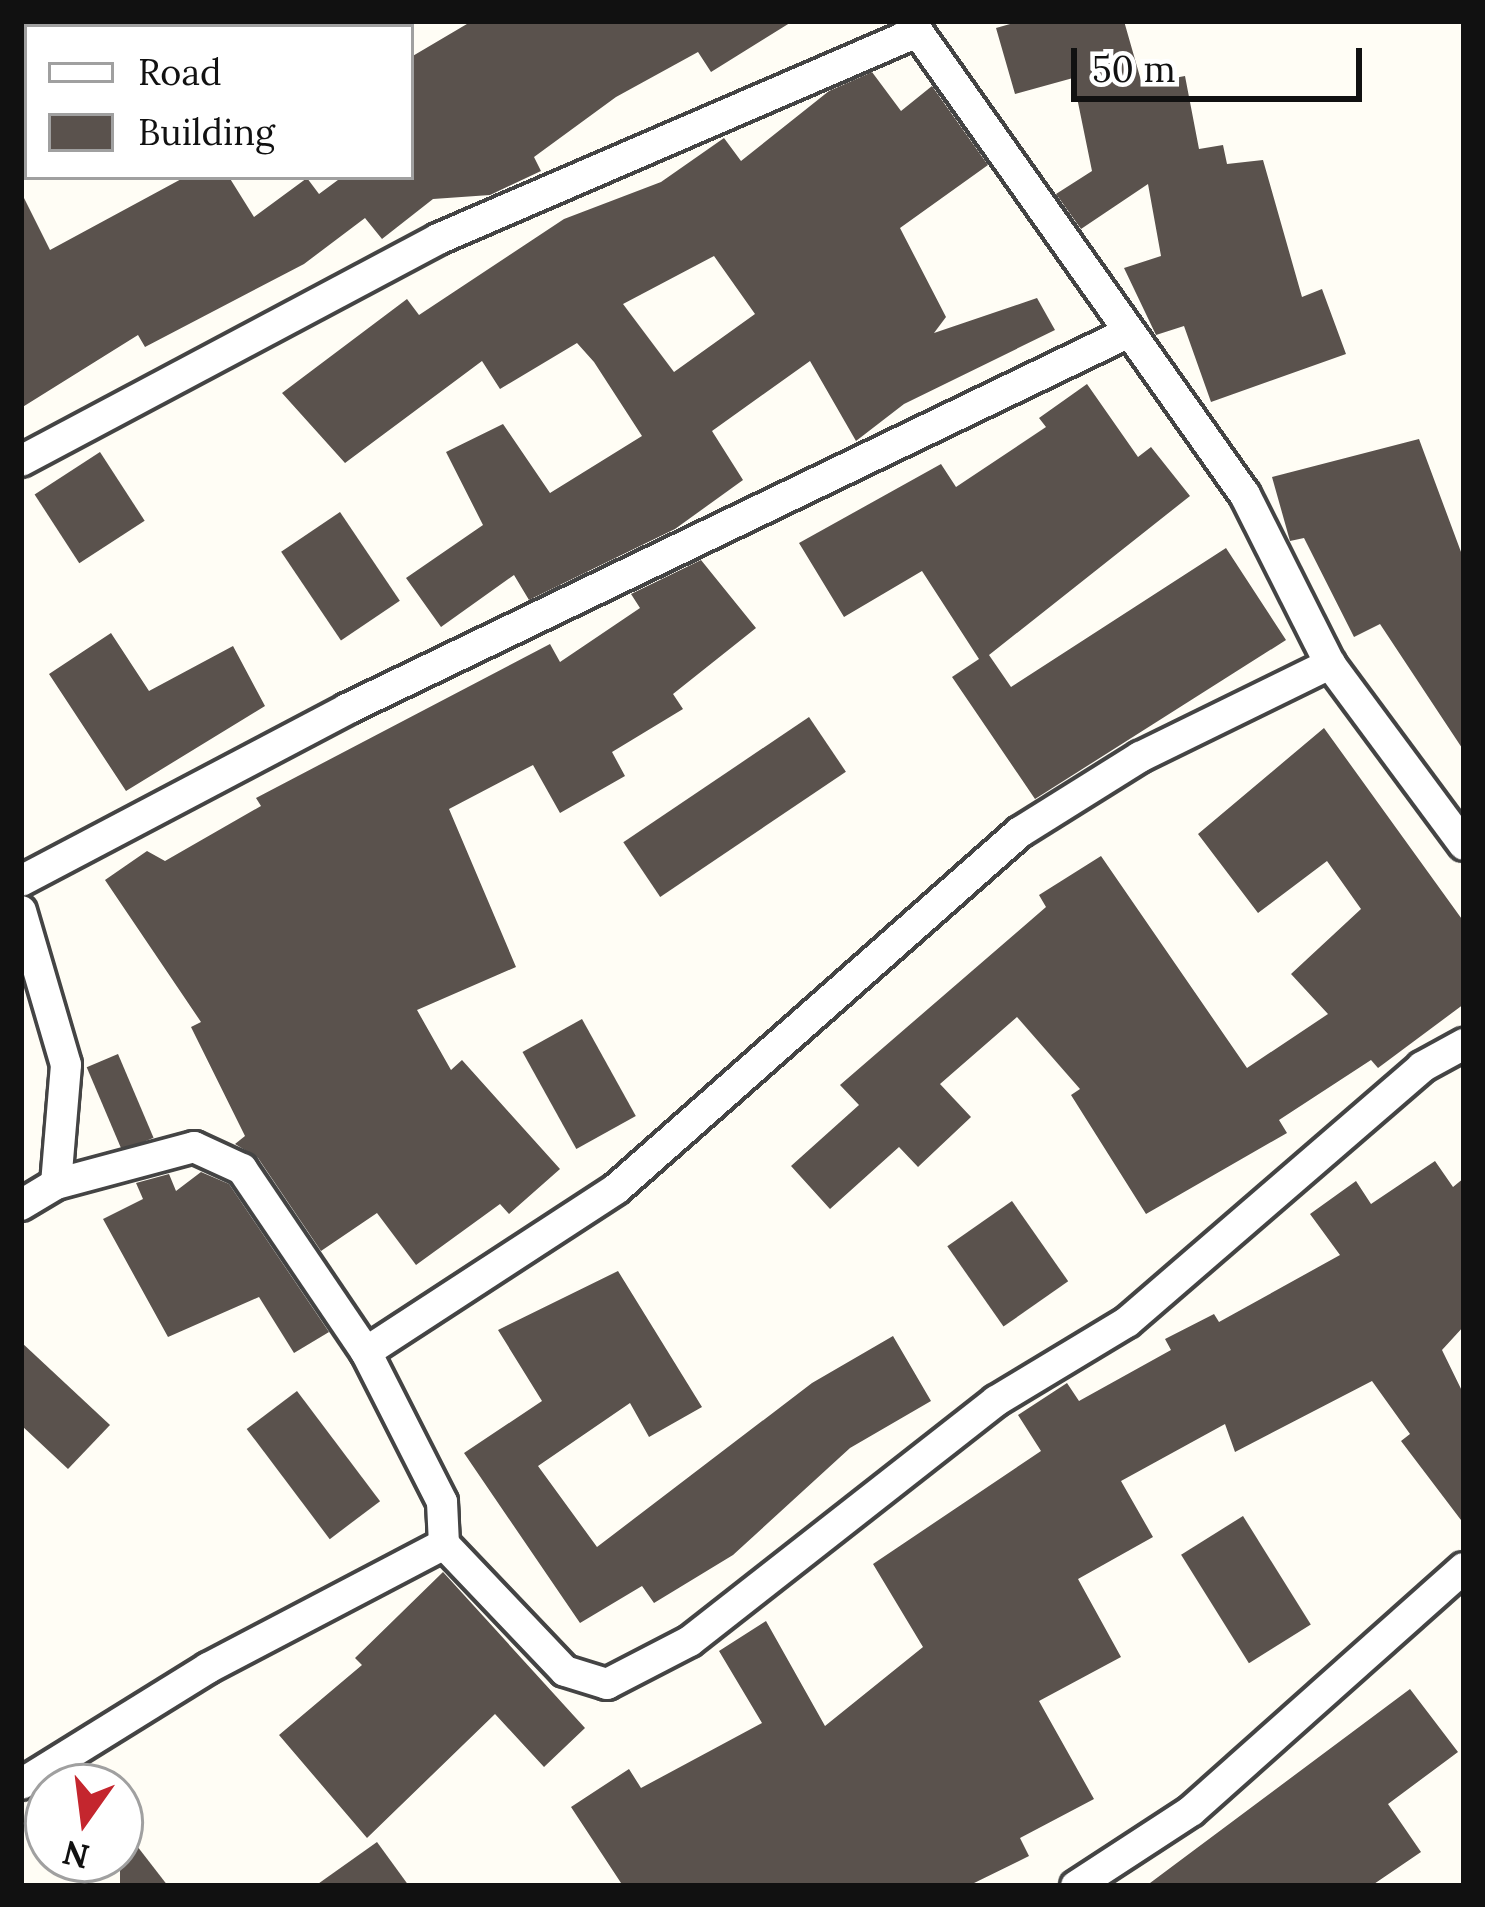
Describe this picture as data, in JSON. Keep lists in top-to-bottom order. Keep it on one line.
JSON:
{"legend":["Road","Building"],"scale_bar":"50 m","north":"bottom"}
